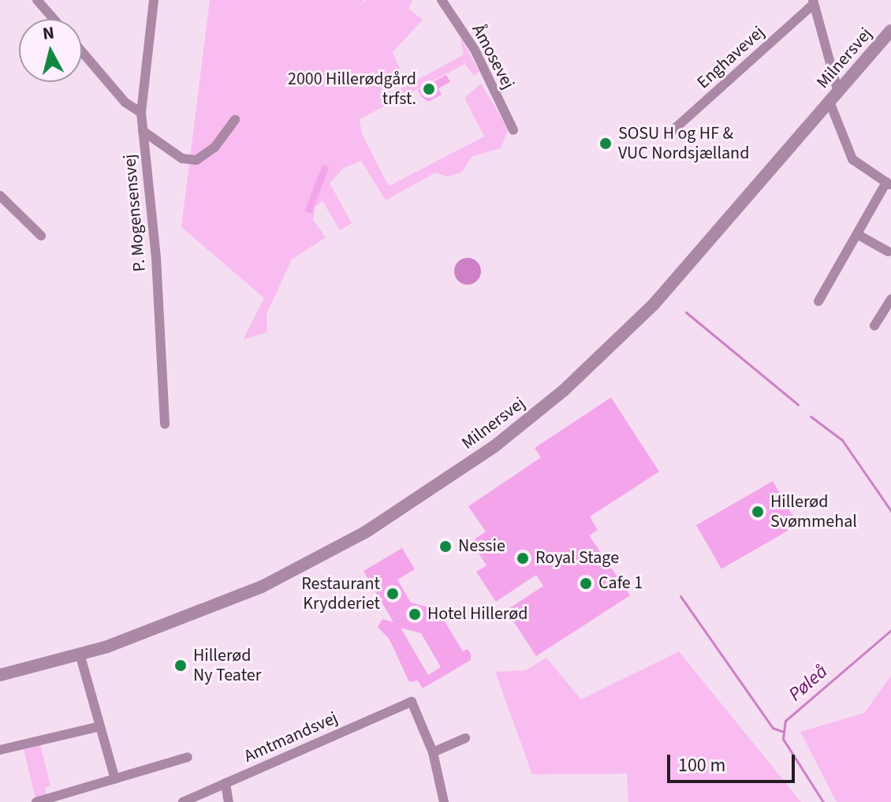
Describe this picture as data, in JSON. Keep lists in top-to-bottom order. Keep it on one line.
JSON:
{"streets":{"street":["Åmosevej","Enghavevej","Milnersvej","P. Mogensensvej","Amtmandsvej"]},"water":["Pøleå"],"places":["2000 Hillerødgård trfst.","SOSU H og HF & VUC Nordsjælland","Hillerød Svømmehal","Nessie","Royal Stage","Cafe 1","Restaurant Krydderiet","Hotel Hillerød","Hillerød Ny Teater"],"scale_bar":"100 m","north":"top"}
